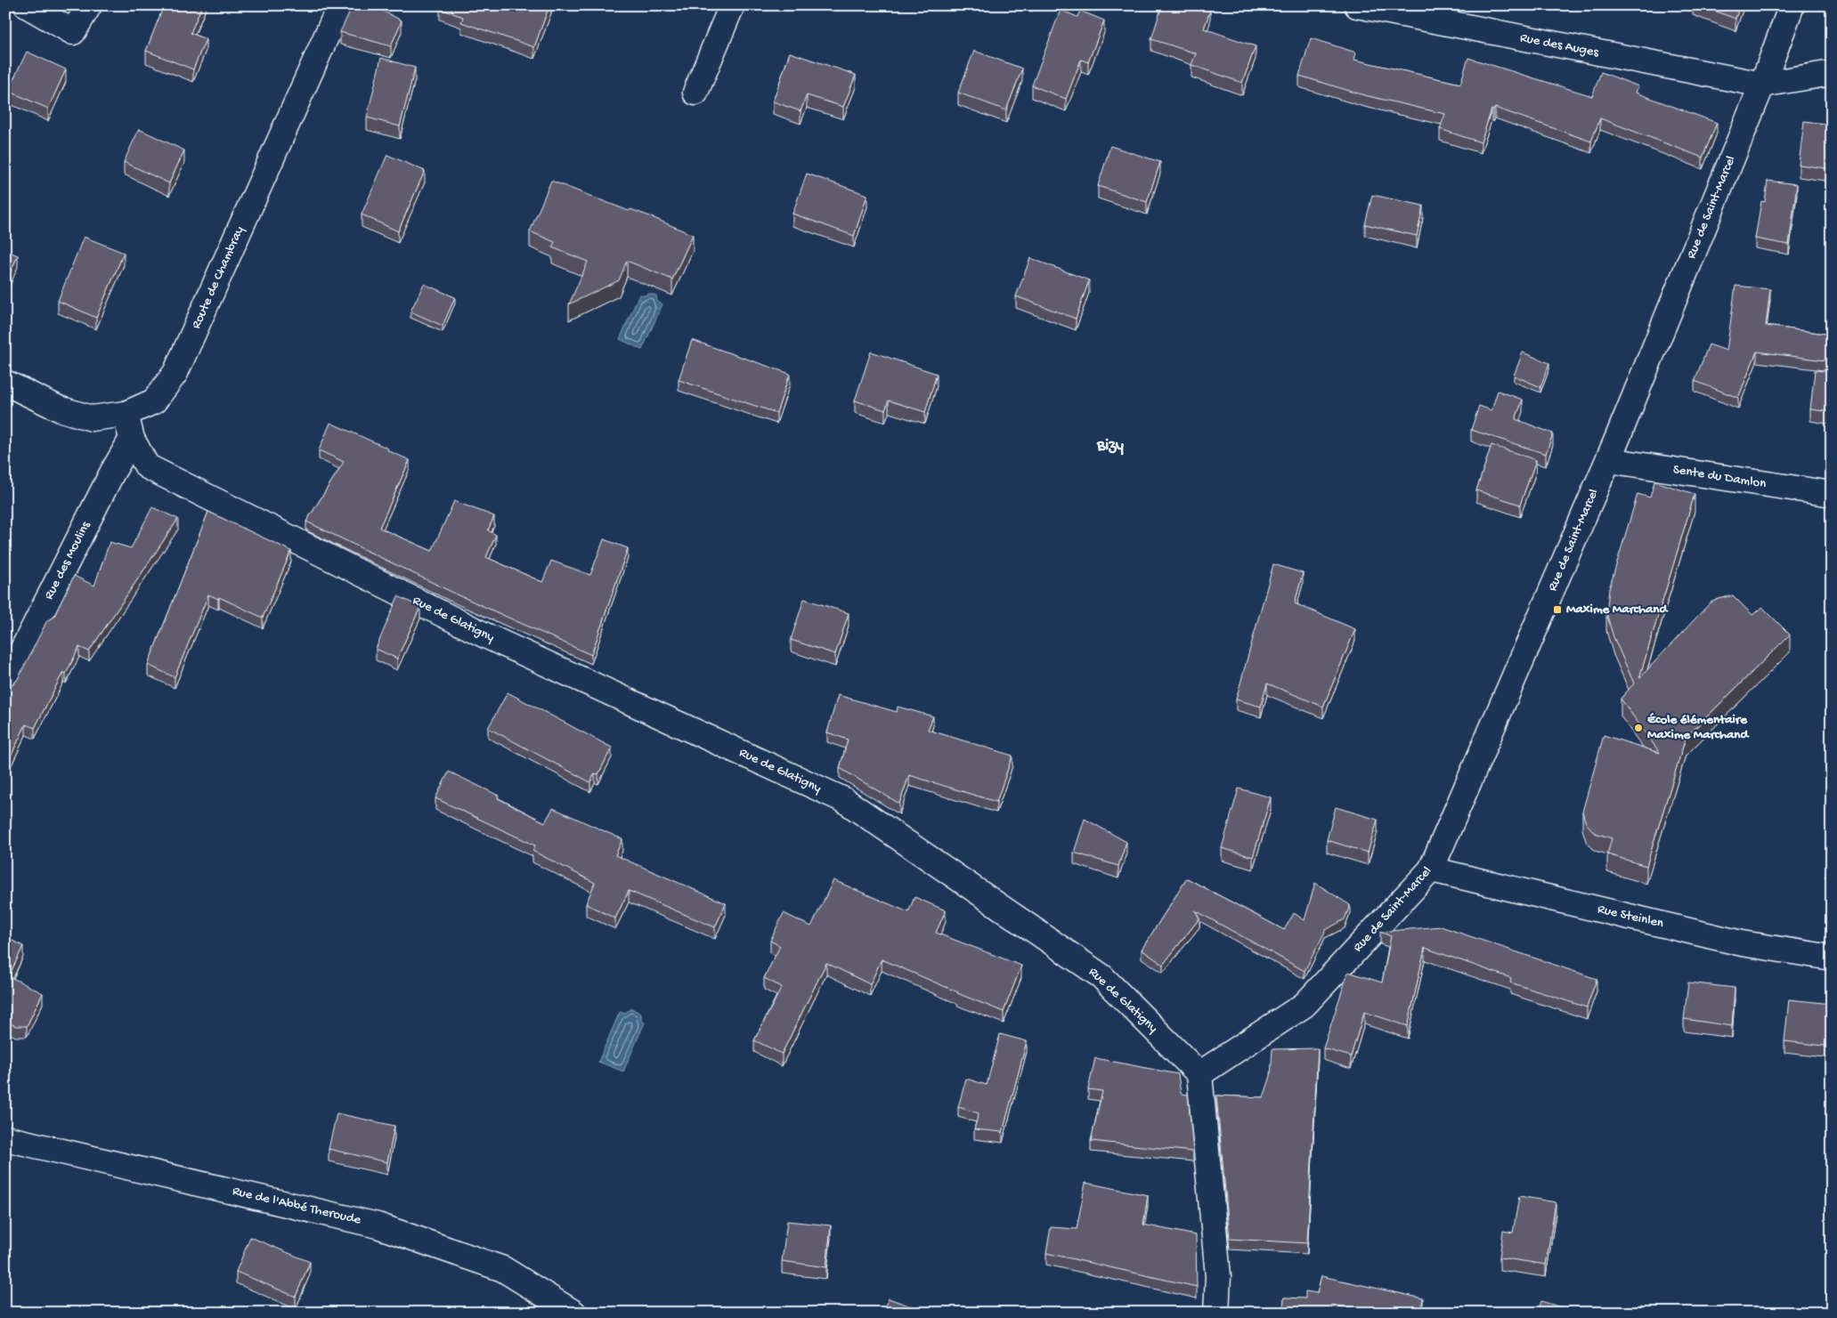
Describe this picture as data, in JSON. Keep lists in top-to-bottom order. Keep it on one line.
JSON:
{"streets":{"street":["Rue des Auges","Rue de Saint-Marcel","Route de Chambray","Sente du Damlon","Rue des Moulins","Rue de Glatigny","Rue Steinlen","Rue de l'Abbé Theroude"]},"crossings":[["Rue des Auges","Rue de Saint-Marcel"],["Rue de Saint-Marcel","Sente du Damlon"],["Rue de Saint-Marcel","Rue de Glatigny"],["Rue de Saint-Marcel","Rue Steinlen"],["Route de Chambray","Rue de Glatigny"],["Rue des Moulins","Rue de Glatigny"]],"districts":["Bizy"],"places":{"transit":["Maxime Marchand"],"other":["École élémentaire Maxime Marchand"]}}
